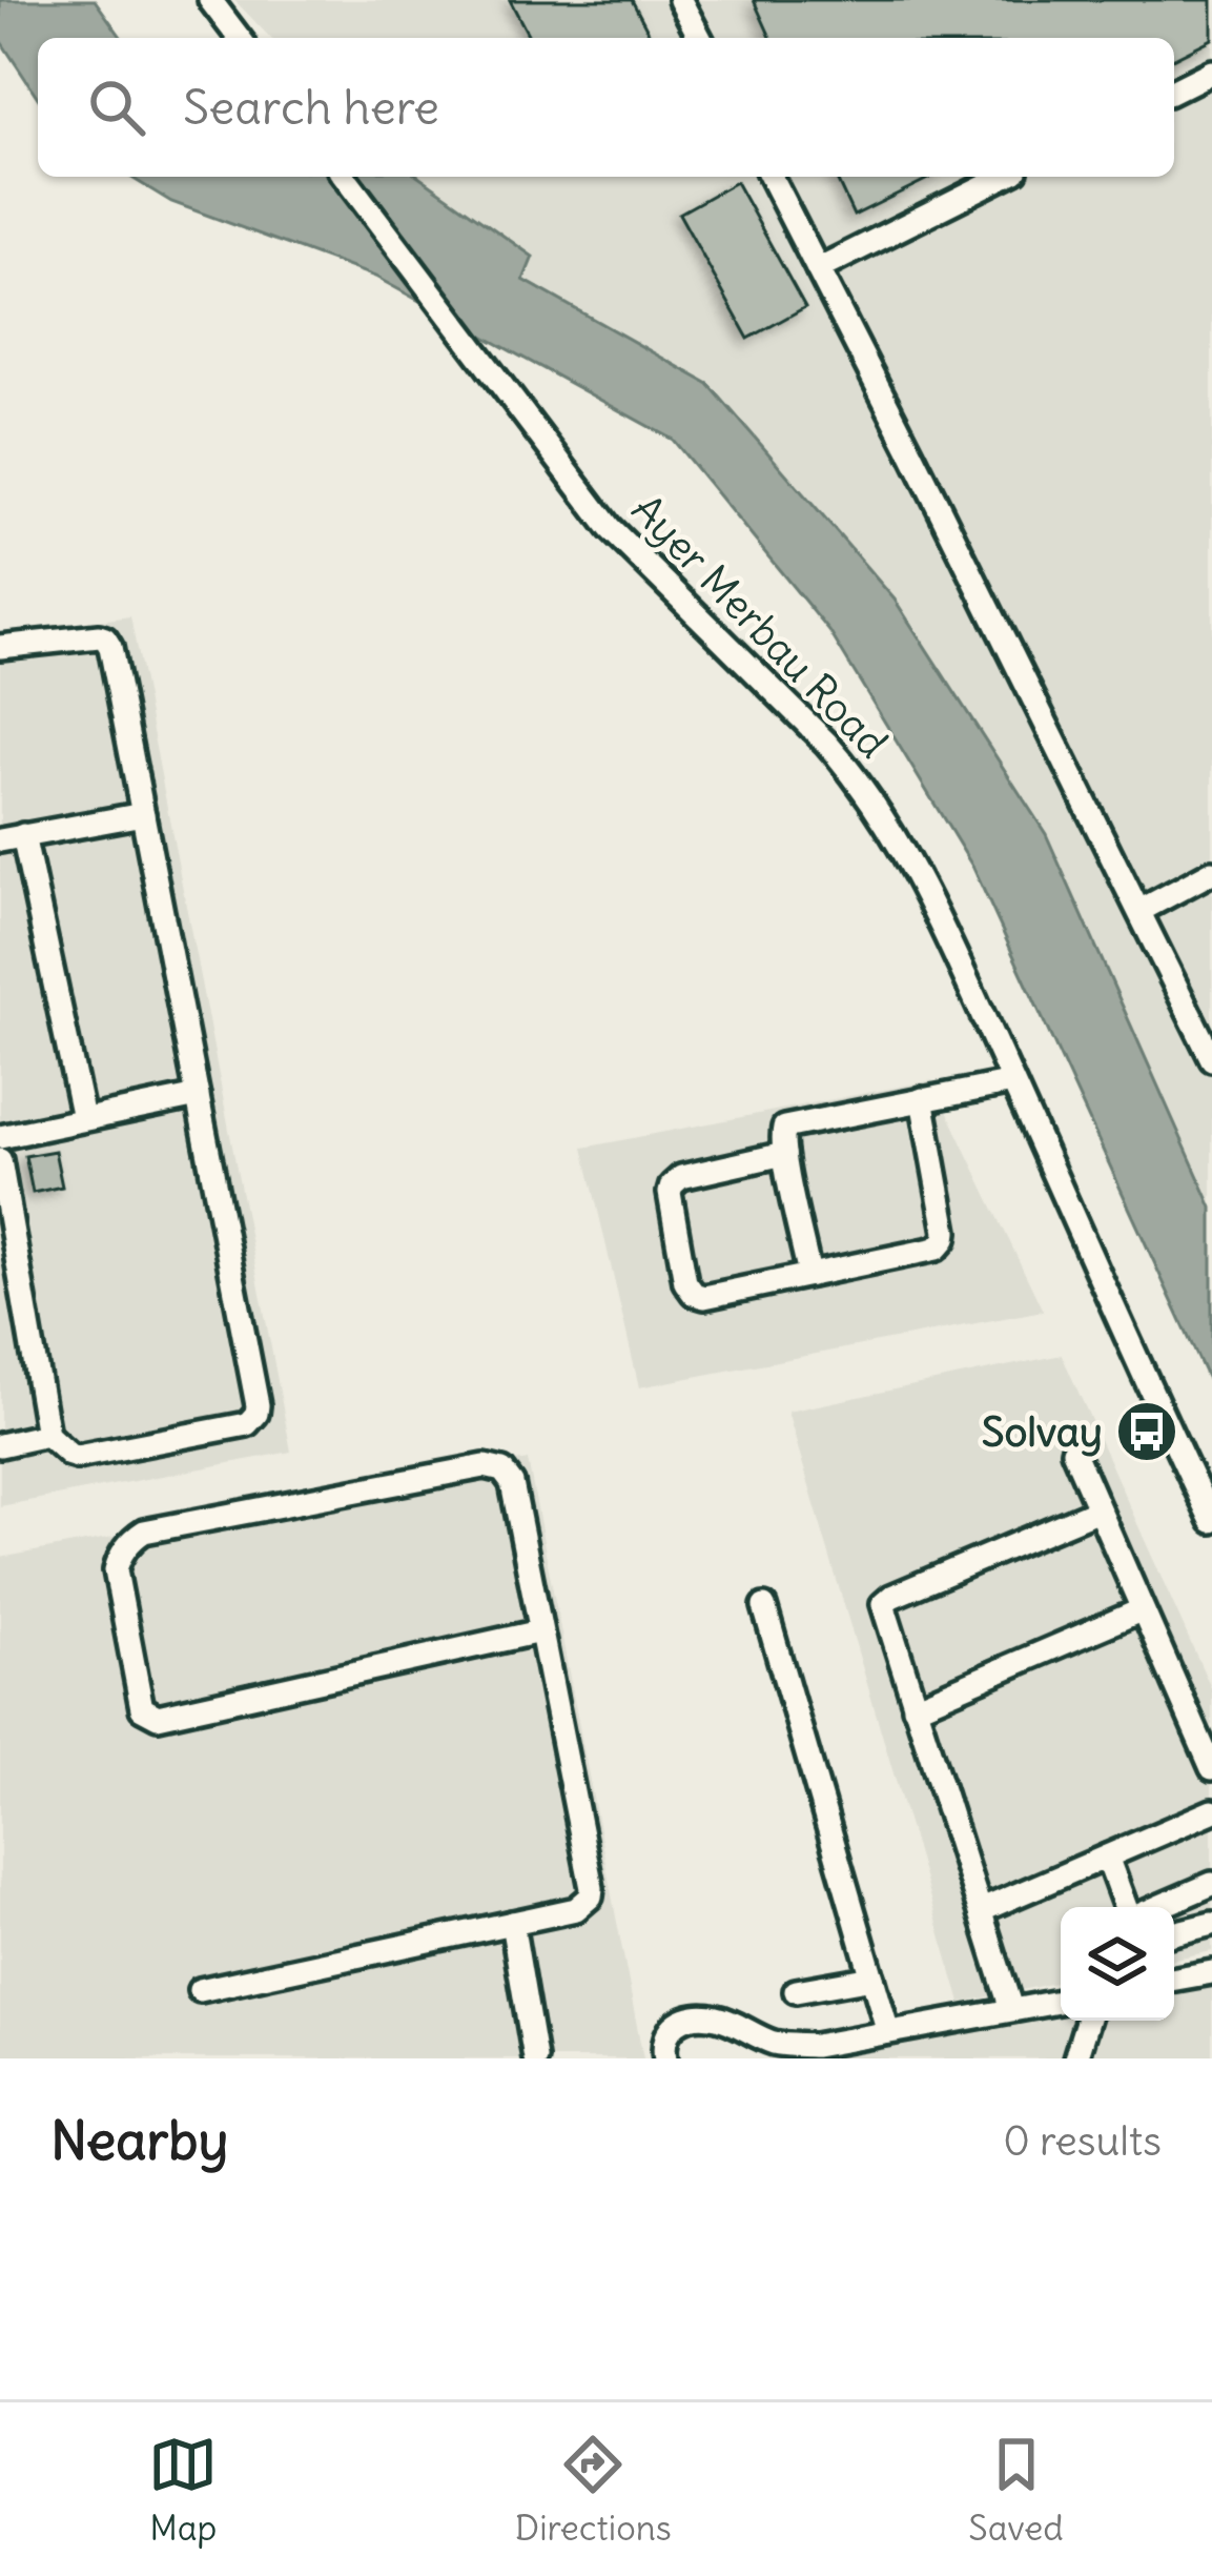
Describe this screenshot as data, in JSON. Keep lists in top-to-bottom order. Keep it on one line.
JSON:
{"streets":{"street":["Ayer Merbau Road"]},"places":{"bus stop":["Solvay"]},"page":{"search":"Search here","heading":["Nearby","0 results"],"nav":["Map","Directions","Saved"]}}
